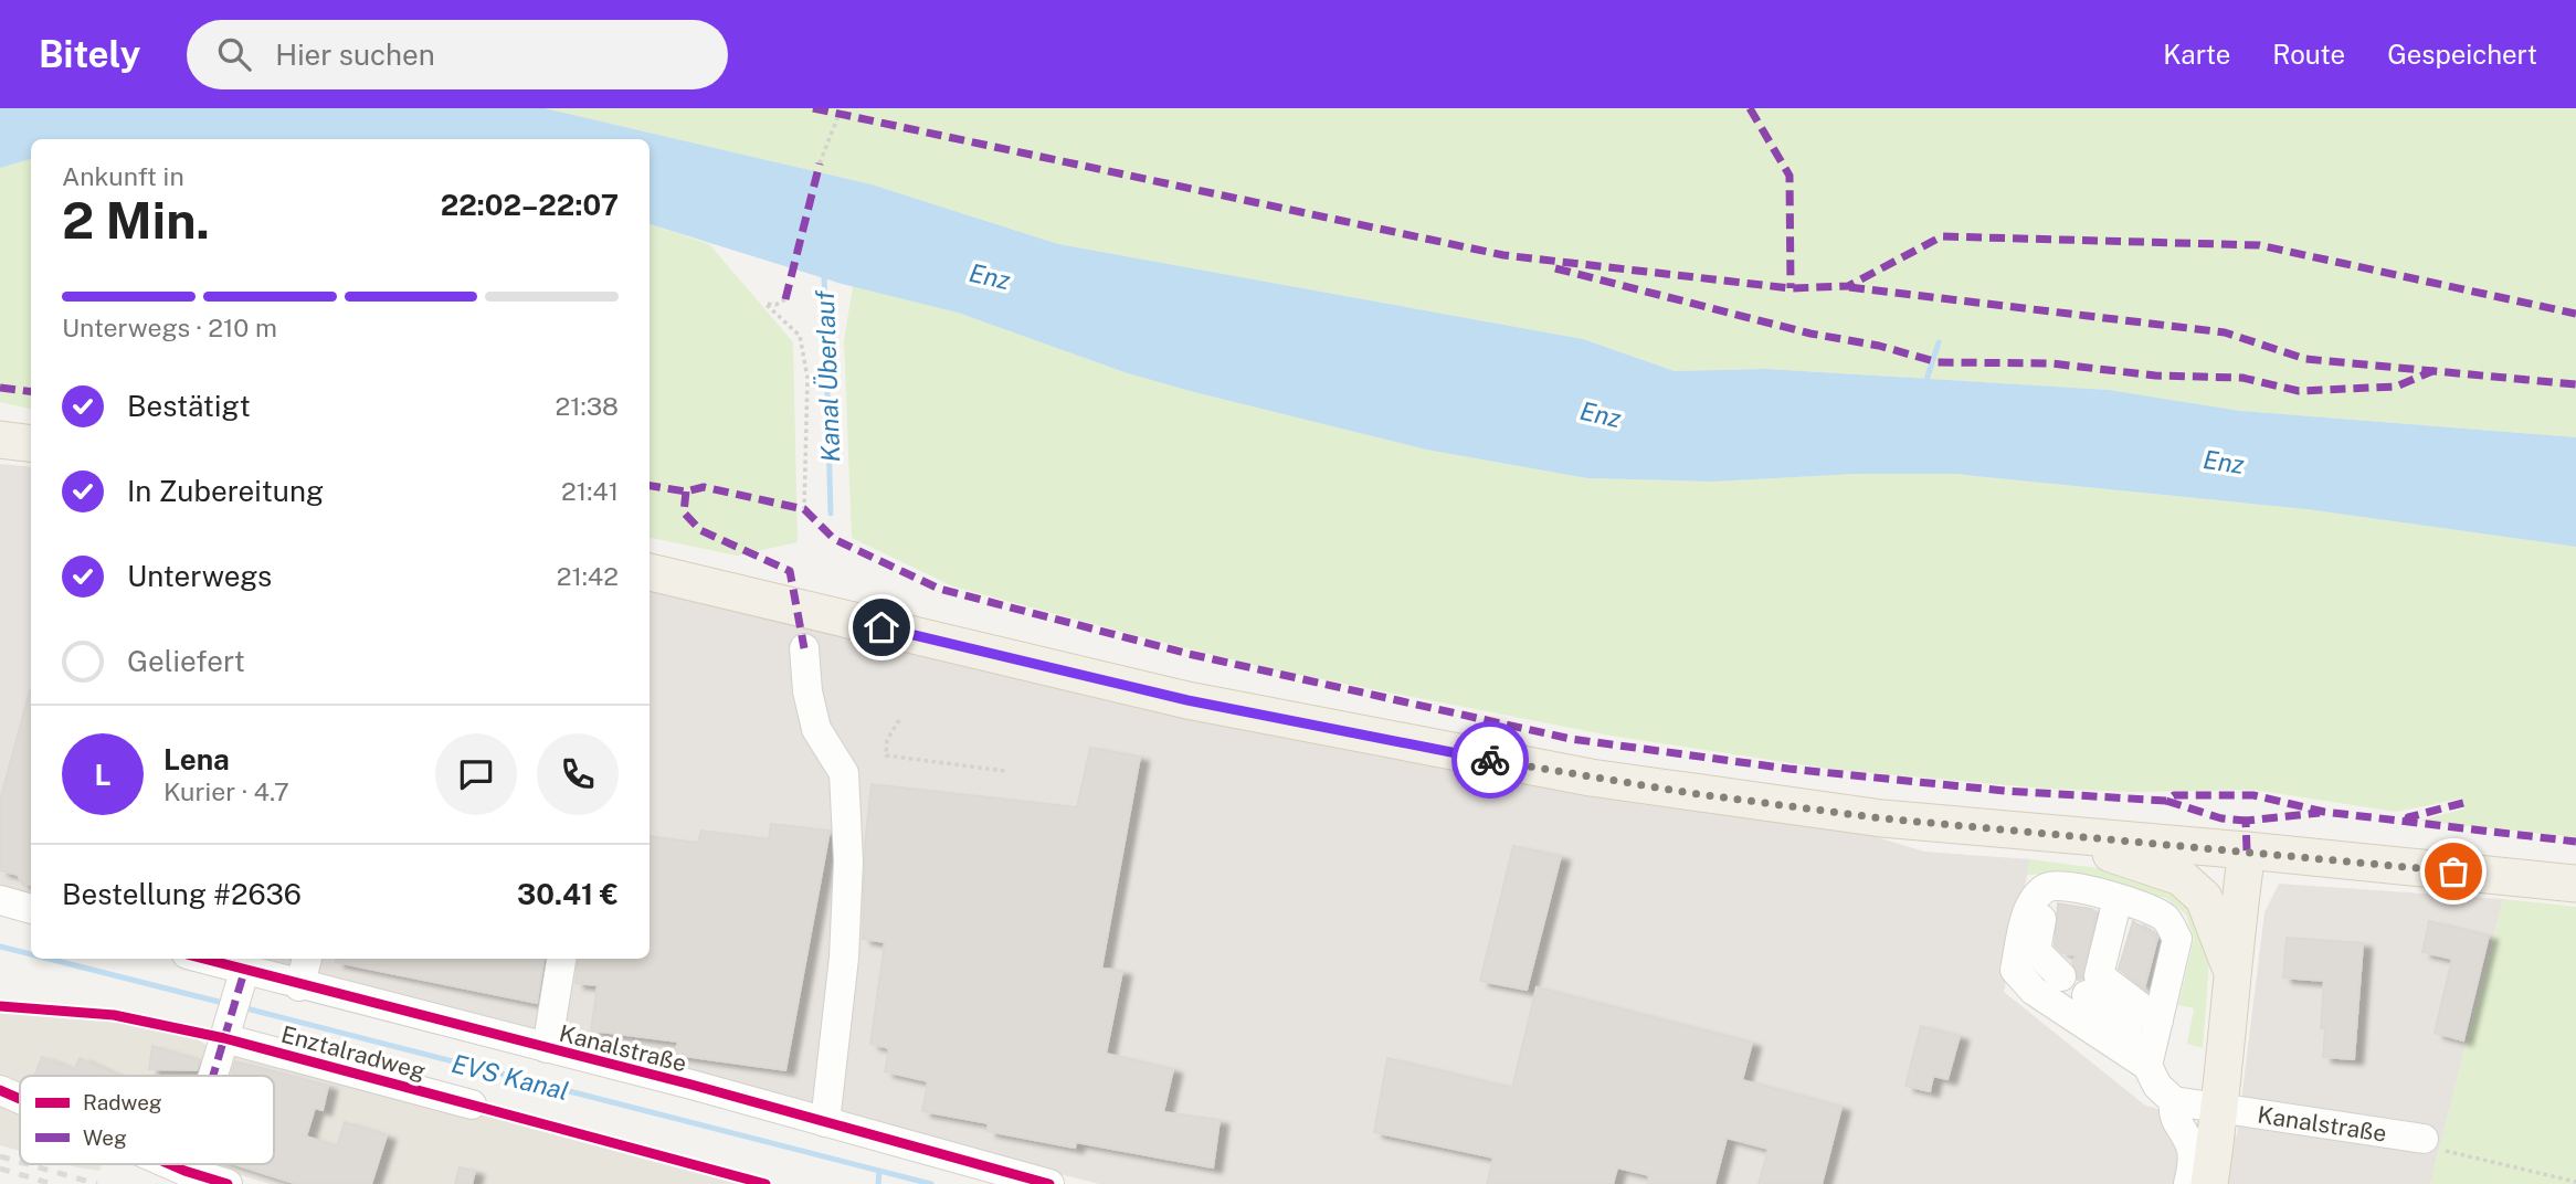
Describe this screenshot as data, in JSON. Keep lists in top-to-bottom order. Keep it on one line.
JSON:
{"streets":{"street":["Kanalstraße","Enztalradweg"]},"water":["Enz","Kanal Überlauf","EVS Kanal"],"legend":["Radweg","Weg"],"page":{"header":"Bitely","search":"Hier suchen","nav":["Karte","Route","Gespeichert"],"heading":["2 Min.","Ankunft in","22:02–22:07"],"panel":["Lena","Kurier · 4.7","Bestellung #2636","30.41 €"],"bar":"Unterwegs · 210 m","list":[["Bestätigt","21:38"],["In Zubereitung","21:41"],["Unterwegs","21:42"],"Geliefert"],"round":"L"}}
